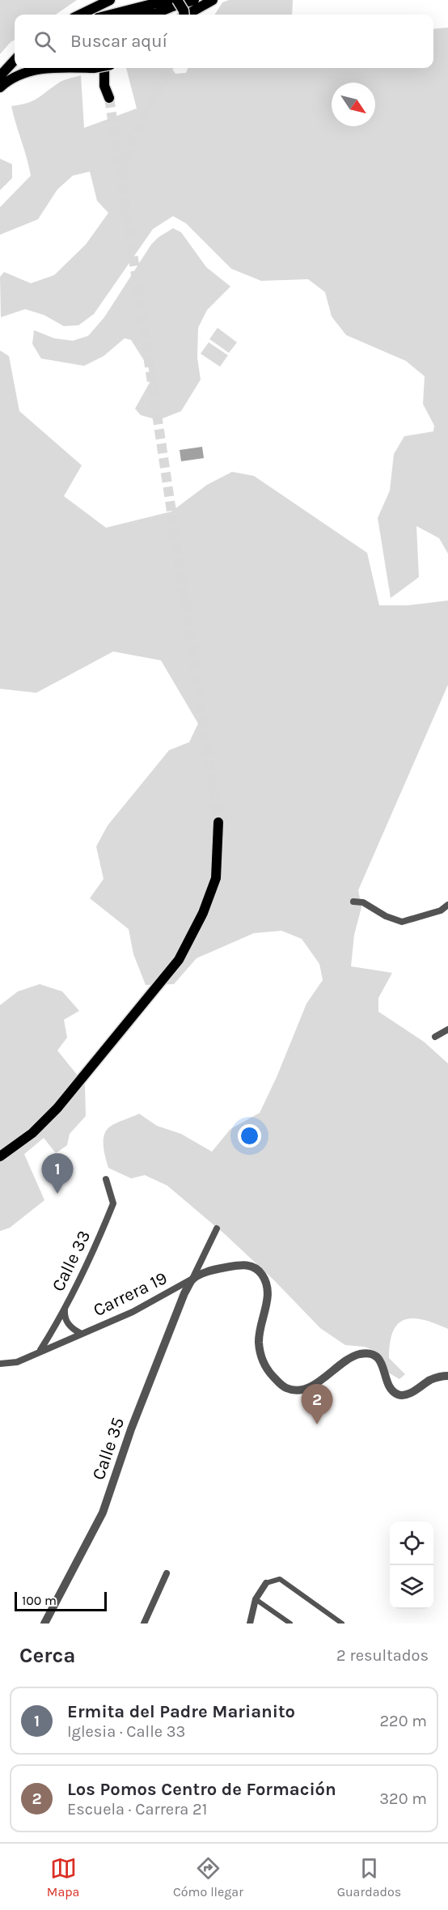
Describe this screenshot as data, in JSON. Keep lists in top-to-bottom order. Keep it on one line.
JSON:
{"streets":{"street":["Calle 33","Carrera 19","Calle 35"]},"crossings":[["Calle 33","Carrera 19"],["Carrera 19","Calle 35"]],"scale_bar":"100 m","north":"bottom right","page":{"search":"Buscar aquí","pins":["1","2"],"scale":"100 m","heading":["Cerca","2 resultados"],"list":[{"mark":"1","name":"Ermita del Padre Marianito","note":"Iglesia · Calle 33","value":"220 m"},{"mark":"2","name":"Los Pomos Centro de Formación","note":"Escuela · Carrera 21","value":"320 m"}],"nav":["Mapa","Cómo llegar","Guardados"]}}
